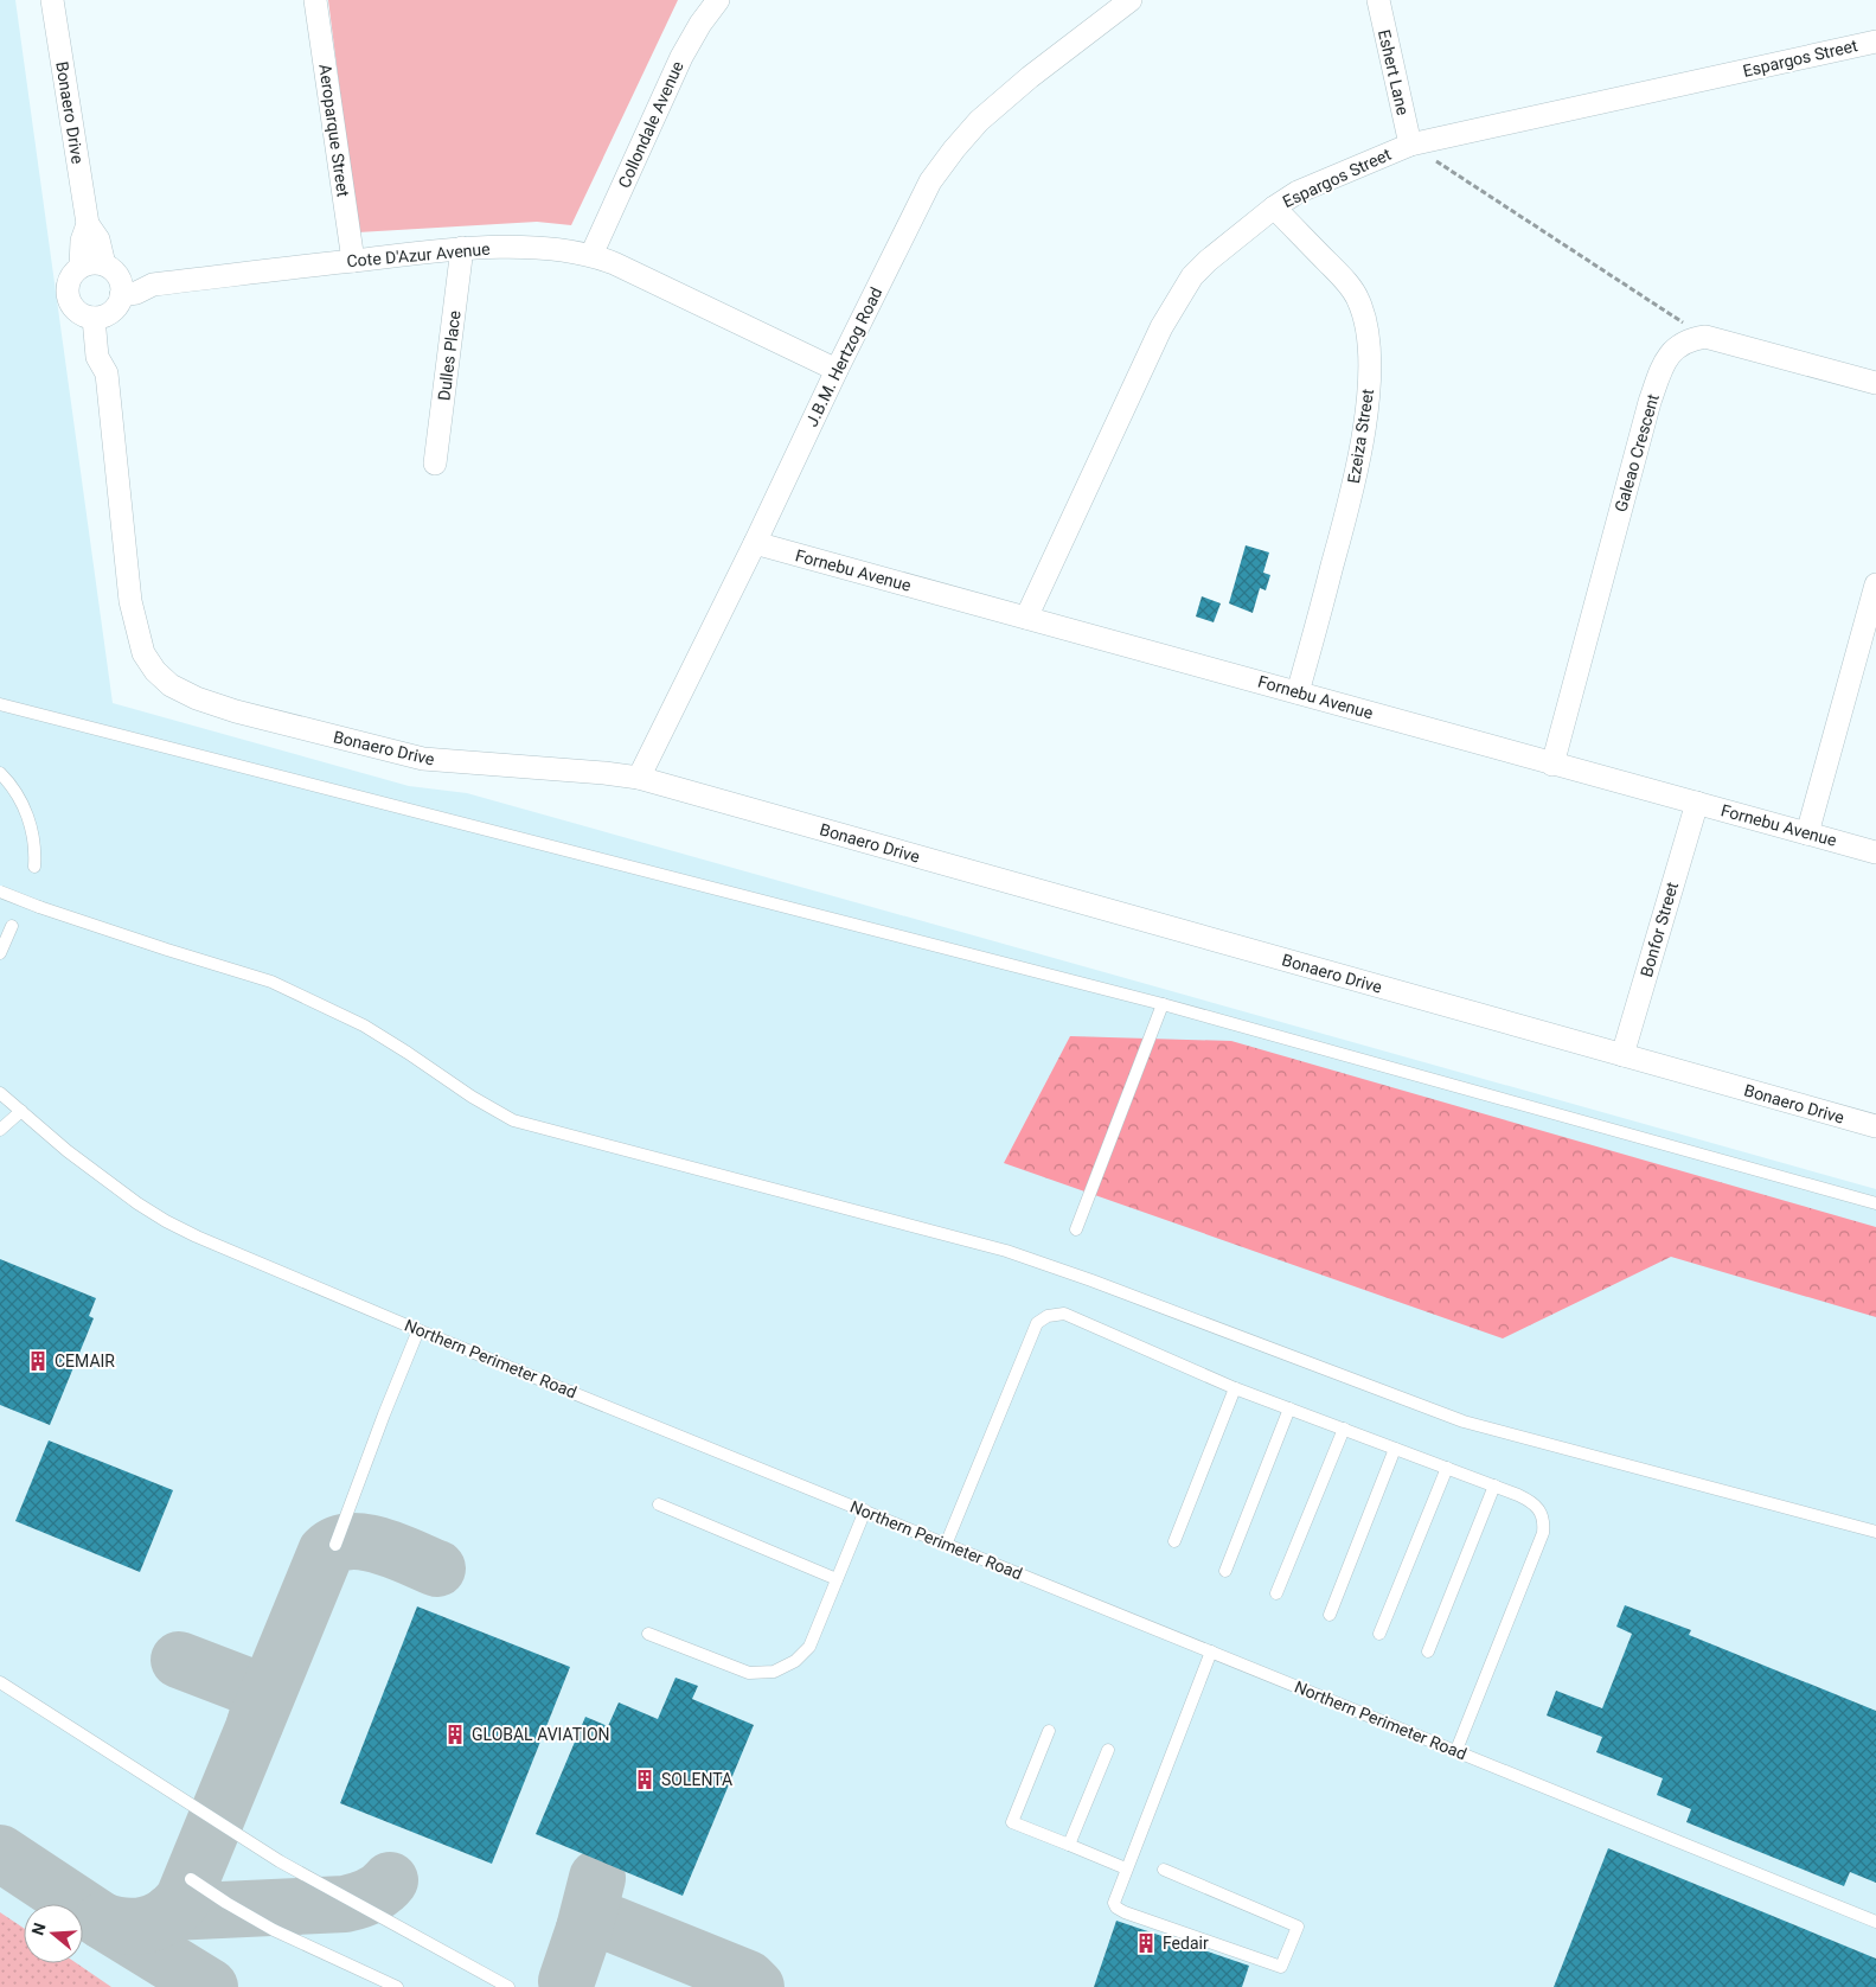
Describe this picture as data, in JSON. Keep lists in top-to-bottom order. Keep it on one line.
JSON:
{"streets":{"street":["Espargos Street","Eshert Lane","Bonaero Drive","Collondale Avenue","Aeroparque Street","Cote D'Azur Avenue","Dulles Place","J.B.M. Hertzog Road","Ezeiza Street","Galeao Crescent","Fornebu Avenue","Bonfor Street"],"lane":["Northern Perimeter Road"]},"crossings":[["Espargos Street","Eshert Lane"],["Espargos Street","Ezeiza Street"],["Espargos Street","Fornebu Avenue"],["Bonaero Drive","Cote D'Azur Avenue"],["Bonaero Drive","J.B.M. Hertzog Road"],["Bonaero Drive","Bonfor Street"],["Collondale Avenue","Cote D'Azur Avenue"],["Aeroparque Street","Cote D'Azur Avenue"],["Cote D'Azur Avenue","Dulles Place"],["Cote D'Azur Avenue","J.B.M. Hertzog Road"],["J.B.M. Hertzog Road","Fornebu Avenue"],["Ezeiza Street","Fornebu Avenue"],["Galeao Crescent","Fornebu Avenue"],["Fornebu Avenue","Bonfor Street"]],"places":{"building":["CEMAIR","GLOBAL AVIATION","SOLENTA","Fedair"]},"north":"left"}
